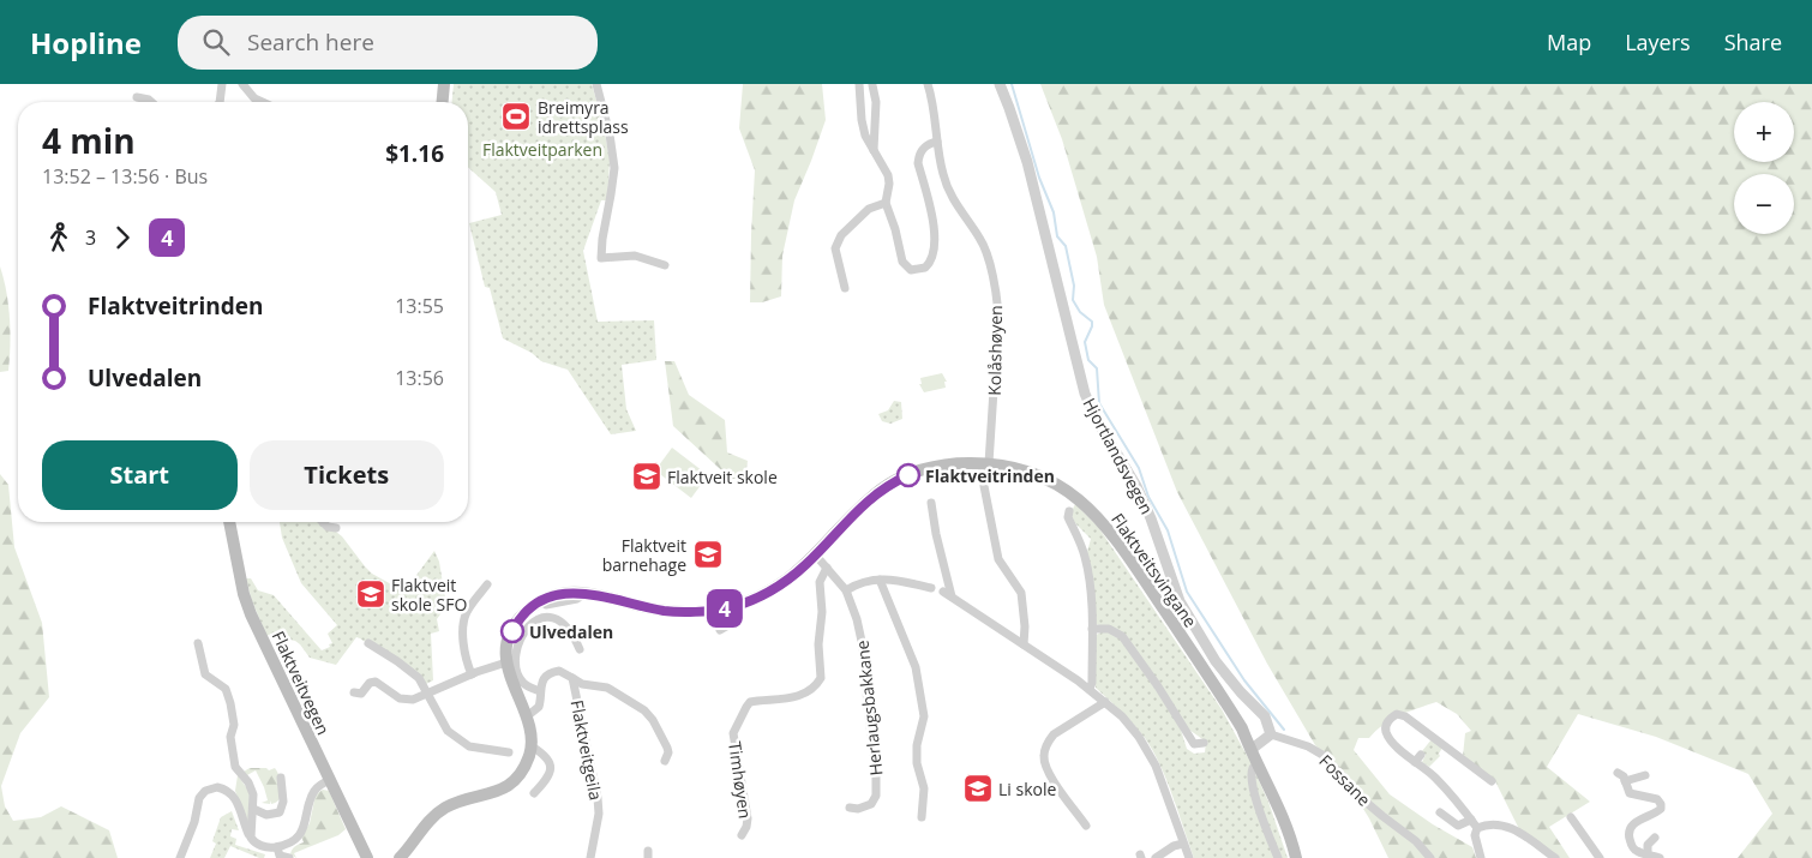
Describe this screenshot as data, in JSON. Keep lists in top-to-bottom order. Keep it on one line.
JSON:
{"streets":{"main road":["Flaktveitsvingane","Flaktveitvegen"],"street":["Kolåshøyen","Hjortlandsvegen","Herlaugsbakkane","Flaktveitgeila","Timhøyen","Fossane"]},"crossings":[["Kolåshøyen","Flaktveitsvingane"],["Hjortlandsvegen","Fossane"],["Flaktveitsvingane","Herlaugsbakkane"],["Flaktveitsvingane","Flaktveitgeila"],["Herlaugsbakkane","Timhøyen"]],"parks":["Flaktveitparken"],"places":{"sports":["Breimyra idrettsplass"],"other":["Flaktveitrinden","Ulvedalen"],"school or university":["Flaktveit skole","Flaktveit barnehage","Flaktveit skole SFO","Li skole"]},"lines":["bus line 4"],"page":{"header":"Hopline","search":"Search here","nav":["Map","Layers","Share"],"on_map":"4","map_buttons":["+","−"],"heading":["4 min","13:52 – 13:56 · Bus","$1.16"],"legs":["3","4"],"list":[{"name":"Flaktveitrinden","value":"13:55"},{"name":"Ulvedalen","value":"13:56"}],"buttons":["Start","Tickets"]}}
